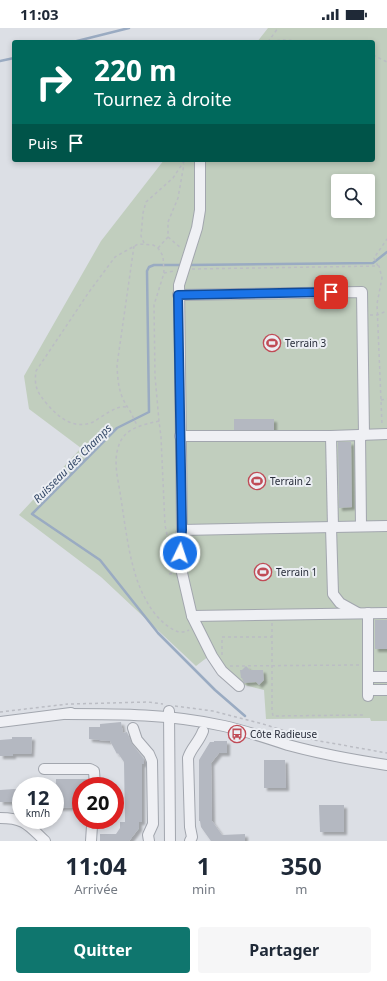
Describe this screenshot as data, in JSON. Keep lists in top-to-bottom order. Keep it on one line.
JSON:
{"water":["Ruisseau des Champs"],"places":{"sports":["Terrain 3","Terrain 2","Terrain 1"],"bus stop":["Côte Radieuse"]},"page":{"status":"11:03","turn":["220 m","Tournez à droite"],"then":"Puis","speed":"12 km/h","limit":"20","eta":["11:04","Arrivée","1","min","350","m"],"buttons":["Quitter","Partager"]}}
